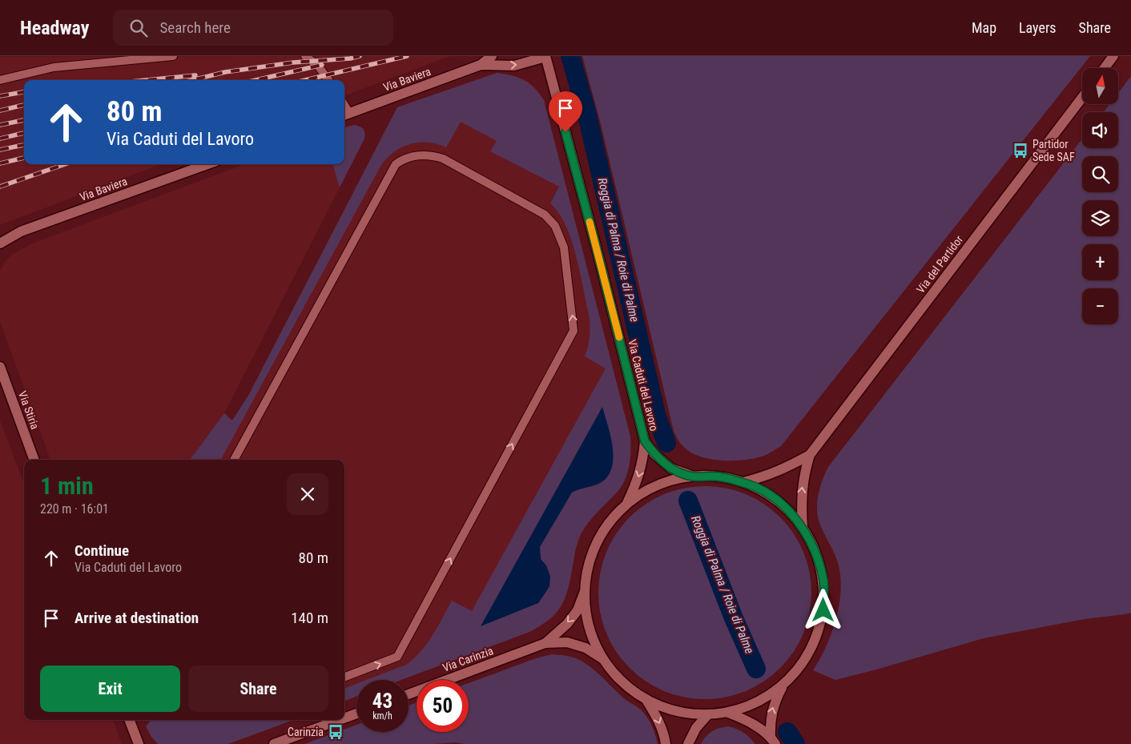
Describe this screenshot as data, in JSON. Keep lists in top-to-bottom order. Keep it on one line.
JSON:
{"streets":{"street":["Via Baviera","Via del Partidor","Via Caduti del Lavoro","Via Stiria","Via Carinzia"]},"crossings":[["Via Baviera","Via Caduti del Lavoro"]],"water":["Roggia di Palma / Roie di Palme"],"places":{"bus stop":["Partidor Sede SAF","Carinzia"]},"north":"top","page":{"header":"Headway","search":"Search here","nav":["Map","Layers","Share"],"map_buttons":["+","−"],"turn":["80 m","Via Caduti del Lavoro"],"heading":["1 min","220 m · 16:01"],"list":[{"name":"Continue","note":"Via Caduti del Lavoro","value":"80 m"},{"name":"Arrive at destination","value":"140 m"}],"buttons":["Exit","Share"],"speed":"43 km/h","limit":"50"}}
